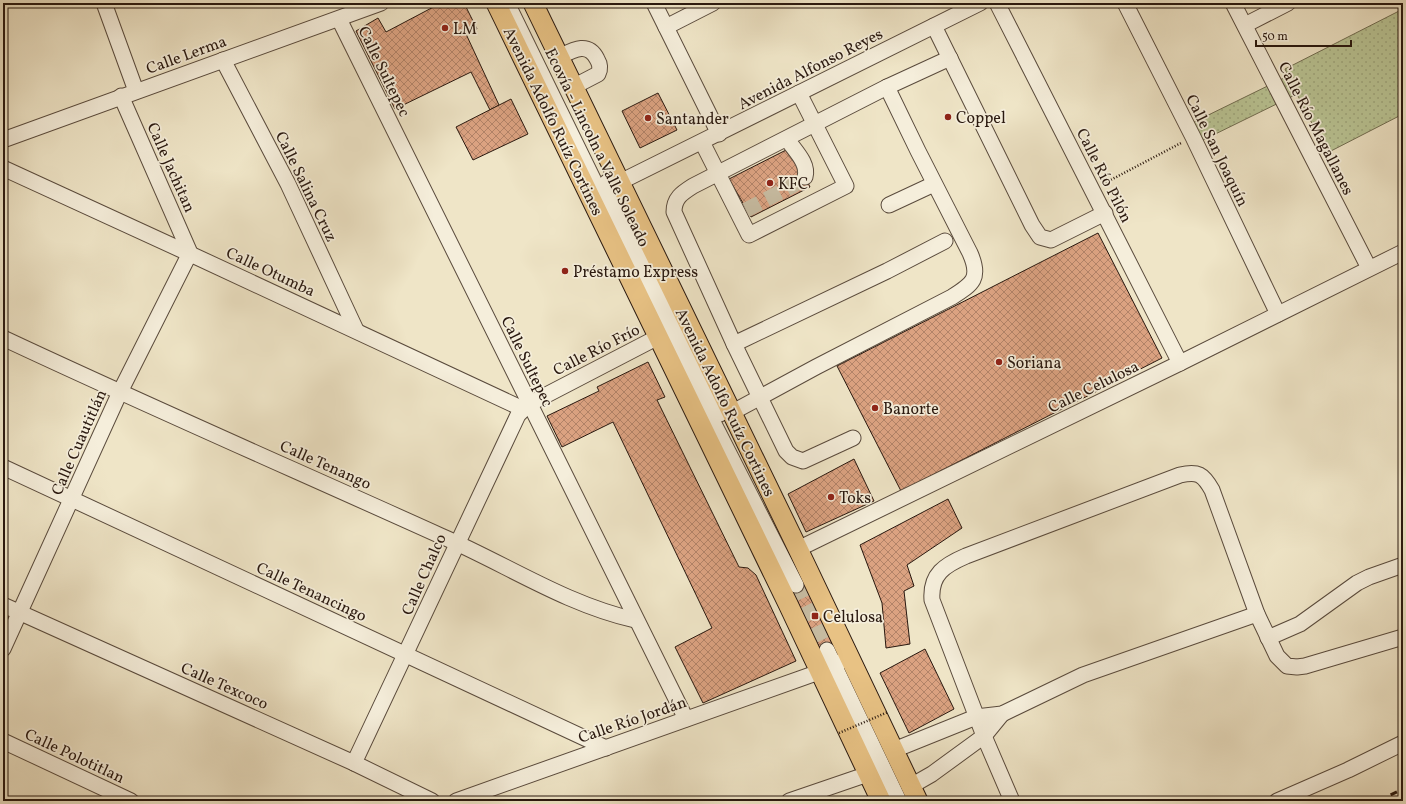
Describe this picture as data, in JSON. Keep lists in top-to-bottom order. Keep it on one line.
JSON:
{"streets":{"main road":["Avenida Adolfo Ruíz Cortines"],"street":["Calle Lerma","Avenida Alfonso Reyes","Calle Sultepec","Calle Río Magallanes","Ecovía - Lincoln a Valle Soleado","Calle San Joaquín","Calle Jachitan","Calle Río Pilón","Calle Salina Cruz","Calle Otumba","Calle Río Frío","Calle Celulosa","Calle Cuautitlán","Calle Tenango","Calle Chalco","Calle Tenancingo","Calle Texcoco","Calle Río Jordán","Calle Polotitlan"]},"crossings":[["Calle Lerma","Calle Sultepec"],["Calle Lerma","Calle Jachitan"],["Calle Lerma","Calle Salina Cruz"],["Avenida Alfonso Reyes","Avenida Adolfo Ruíz Cortines"],["Avenida Alfonso Reyes","Ecovía - Lincoln a Valle Soleado"],["Calle Sultepec","Calle Otumba"],["Calle Sultepec","Calle Río Frío"],["Calle Sultepec","Calle Tenango"],["Calle Sultepec","Calle Chalco"],["Calle Sultepec","Calle Río Jordán"],["Avenida Adolfo Ruíz Cortines","Ecovía - Lincoln a Valle Soleado"],["Avenida Adolfo Ruíz Cortines","Calle Río Frío"],["Avenida Adolfo Ruíz Cortines","Calle Celulosa"],["Avenida Adolfo Ruíz Cortines","Calle Río Jordán"],["Calle Río Magallanes","Calle Celulosa"],["Calle San Joaquín","Calle Celulosa"],["Calle Jachitan","Calle Otumba"],["Calle Jachitan","Calle Cuautitlán"],["Calle Río Pilón","Calle Celulosa"],["Calle Salina Cruz","Calle Otumba"],["Calle Otumba","Calle Río Frío"],["Calle Otumba","Calle Cuautitlán"],["Calle Otumba","Calle Chalco"],["Calle Río Frío","Calle Chalco"],["Calle Cuautitlán","Calle Tenango"],["Calle Cuautitlán","Calle Tenancingo"],["Calle Cuautitlán","Calle Texcoco"],["Calle Tenango","Calle Chalco"],["Calle Chalco","Calle Tenancingo"],["Calle Chalco","Calle Texcoco"],["Calle Tenancingo","Calle Río Jordán"]],"places":{"other":["LM","Coppel","Santander","KFC","Préstamo Express","Soriana","Banorte","Toks"],"transit":["Celulosa"]},"scale_bar":"50 m"}
